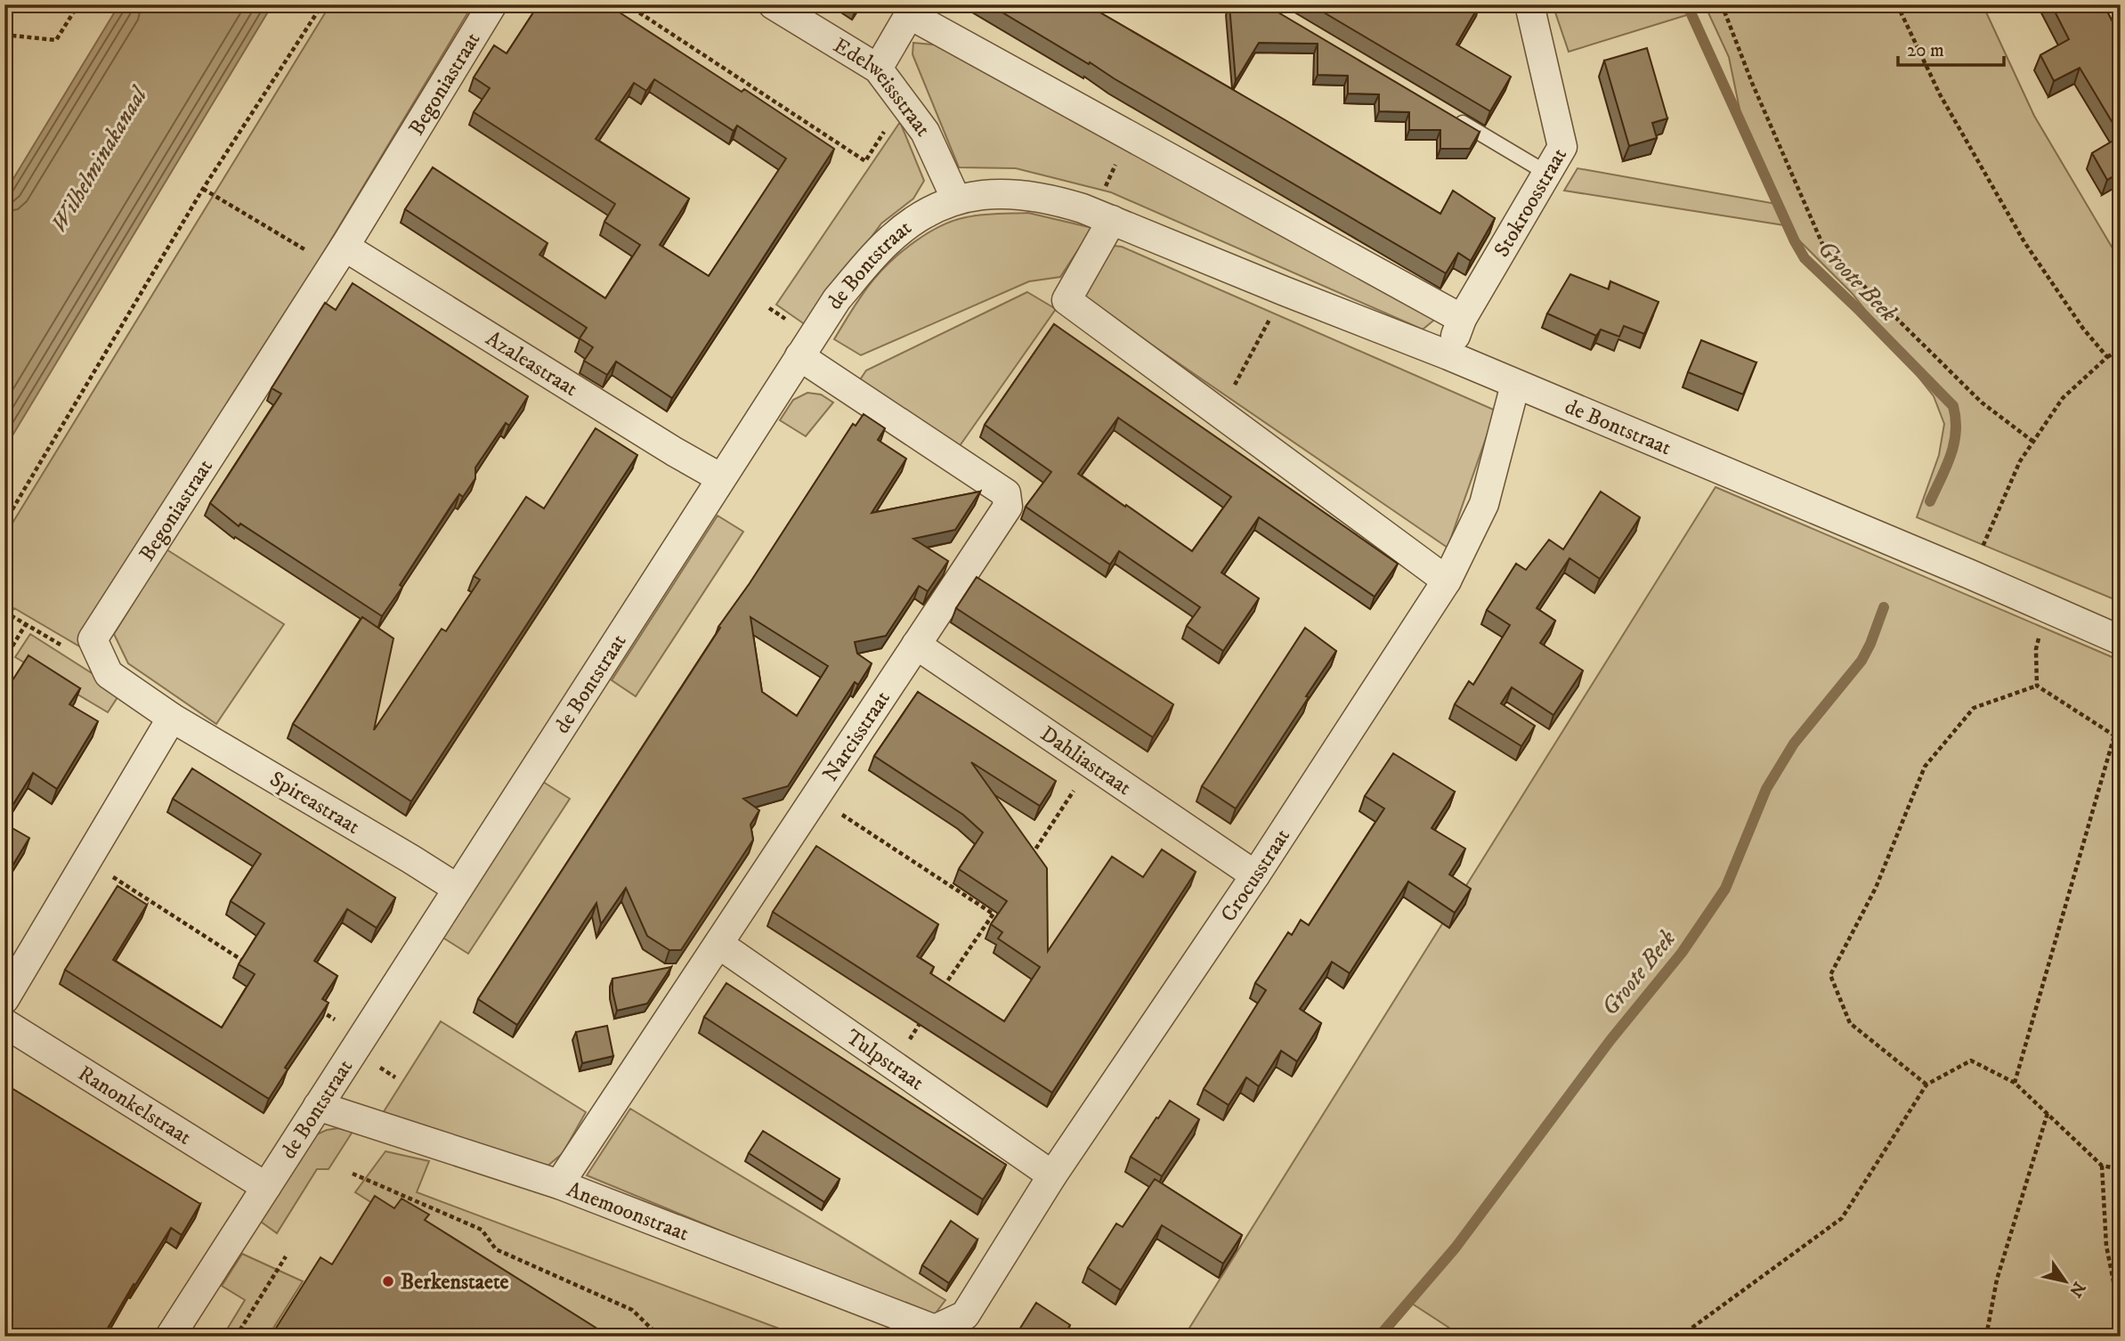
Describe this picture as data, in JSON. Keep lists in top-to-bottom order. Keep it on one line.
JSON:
{"streets":{"street":["Begoniastraat","Edelweissstraat","Stokroosstraat","de Bontstraat","Azaleastraat","Narcisstraat","Dahliastraat","Spireastraat","Crocusstraat","Tulpstraat","Ranonkelstraat","Anemoonstraat"]},"crossings":[["Begoniastraat","Azaleastraat"],["Edelweissstraat","de Bontstraat"],["Stokroosstraat","de Bontstraat"],["de Bontstraat","Azaleastraat"],["de Bontstraat","Narcisstraat"],["de Bontstraat","Spireastraat"],["de Bontstraat","Crocusstraat"],["de Bontstraat","Ranonkelstraat"],["de Bontstraat","Anemoonstraat"],["Narcisstraat","Dahliastraat"],["Narcisstraat","Tulpstraat"],["Narcisstraat","Anemoonstraat"],["Dahliastraat","Crocusstraat"],["Crocusstraat","Tulpstraat"],["Crocusstraat","Anemoonstraat"]],"water":["Wilhelminakanaal","Groote Beek"],"places":["Berkenstaete"],"scale_bar":"20 m","north":"bottom right"}
